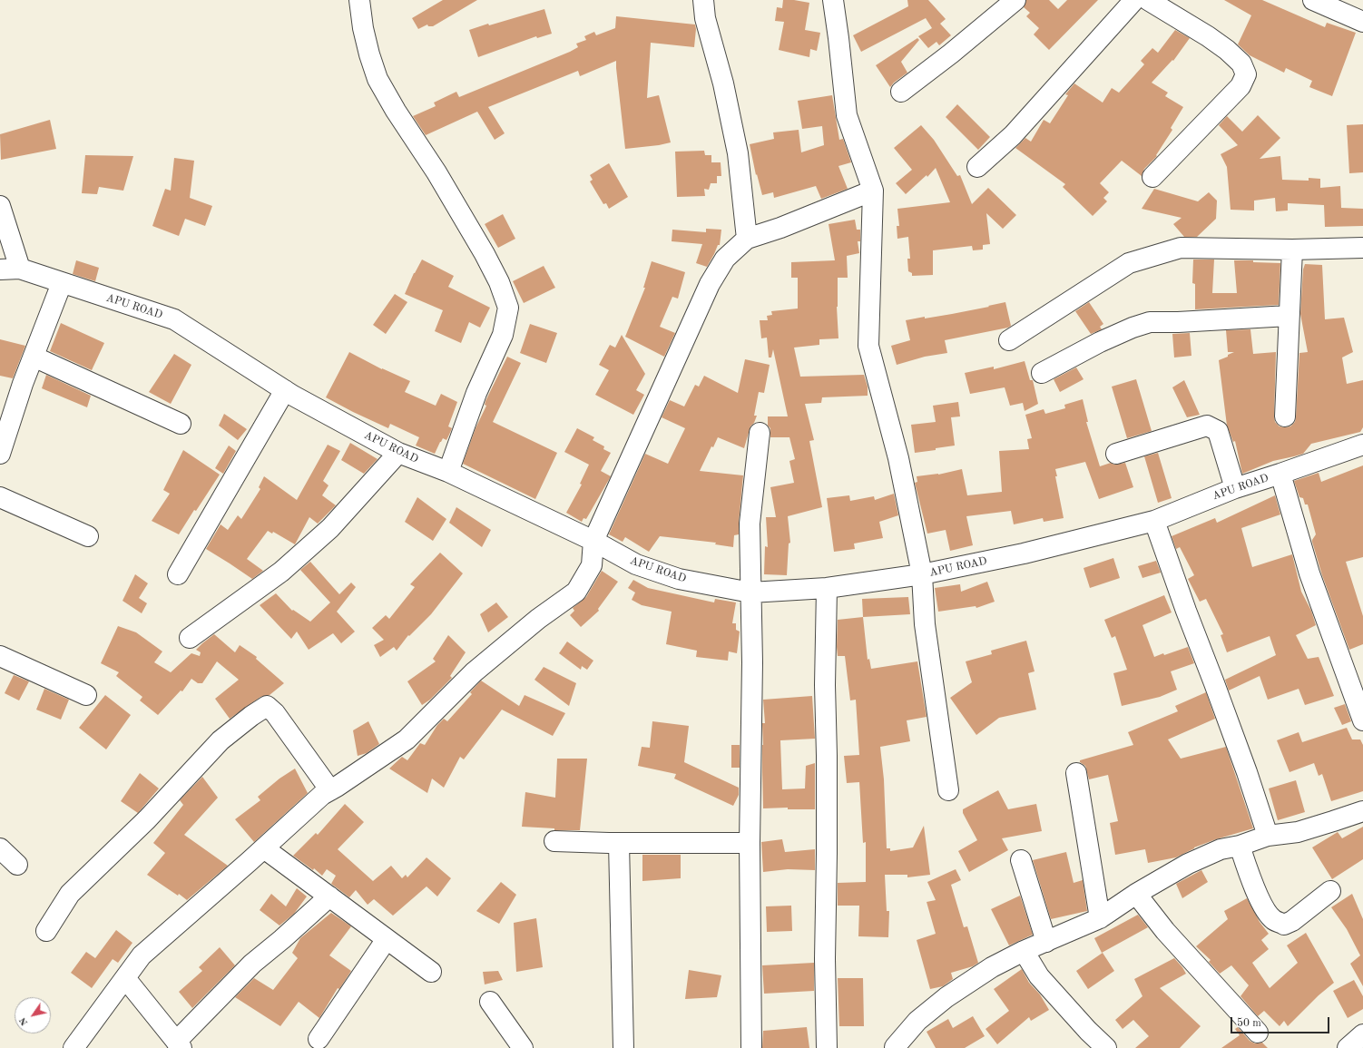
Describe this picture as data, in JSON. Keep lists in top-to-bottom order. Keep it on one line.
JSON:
{"streets":{"street":["APU ROAD"]},"scale_bar":"50 m","north":"bottom left"}
